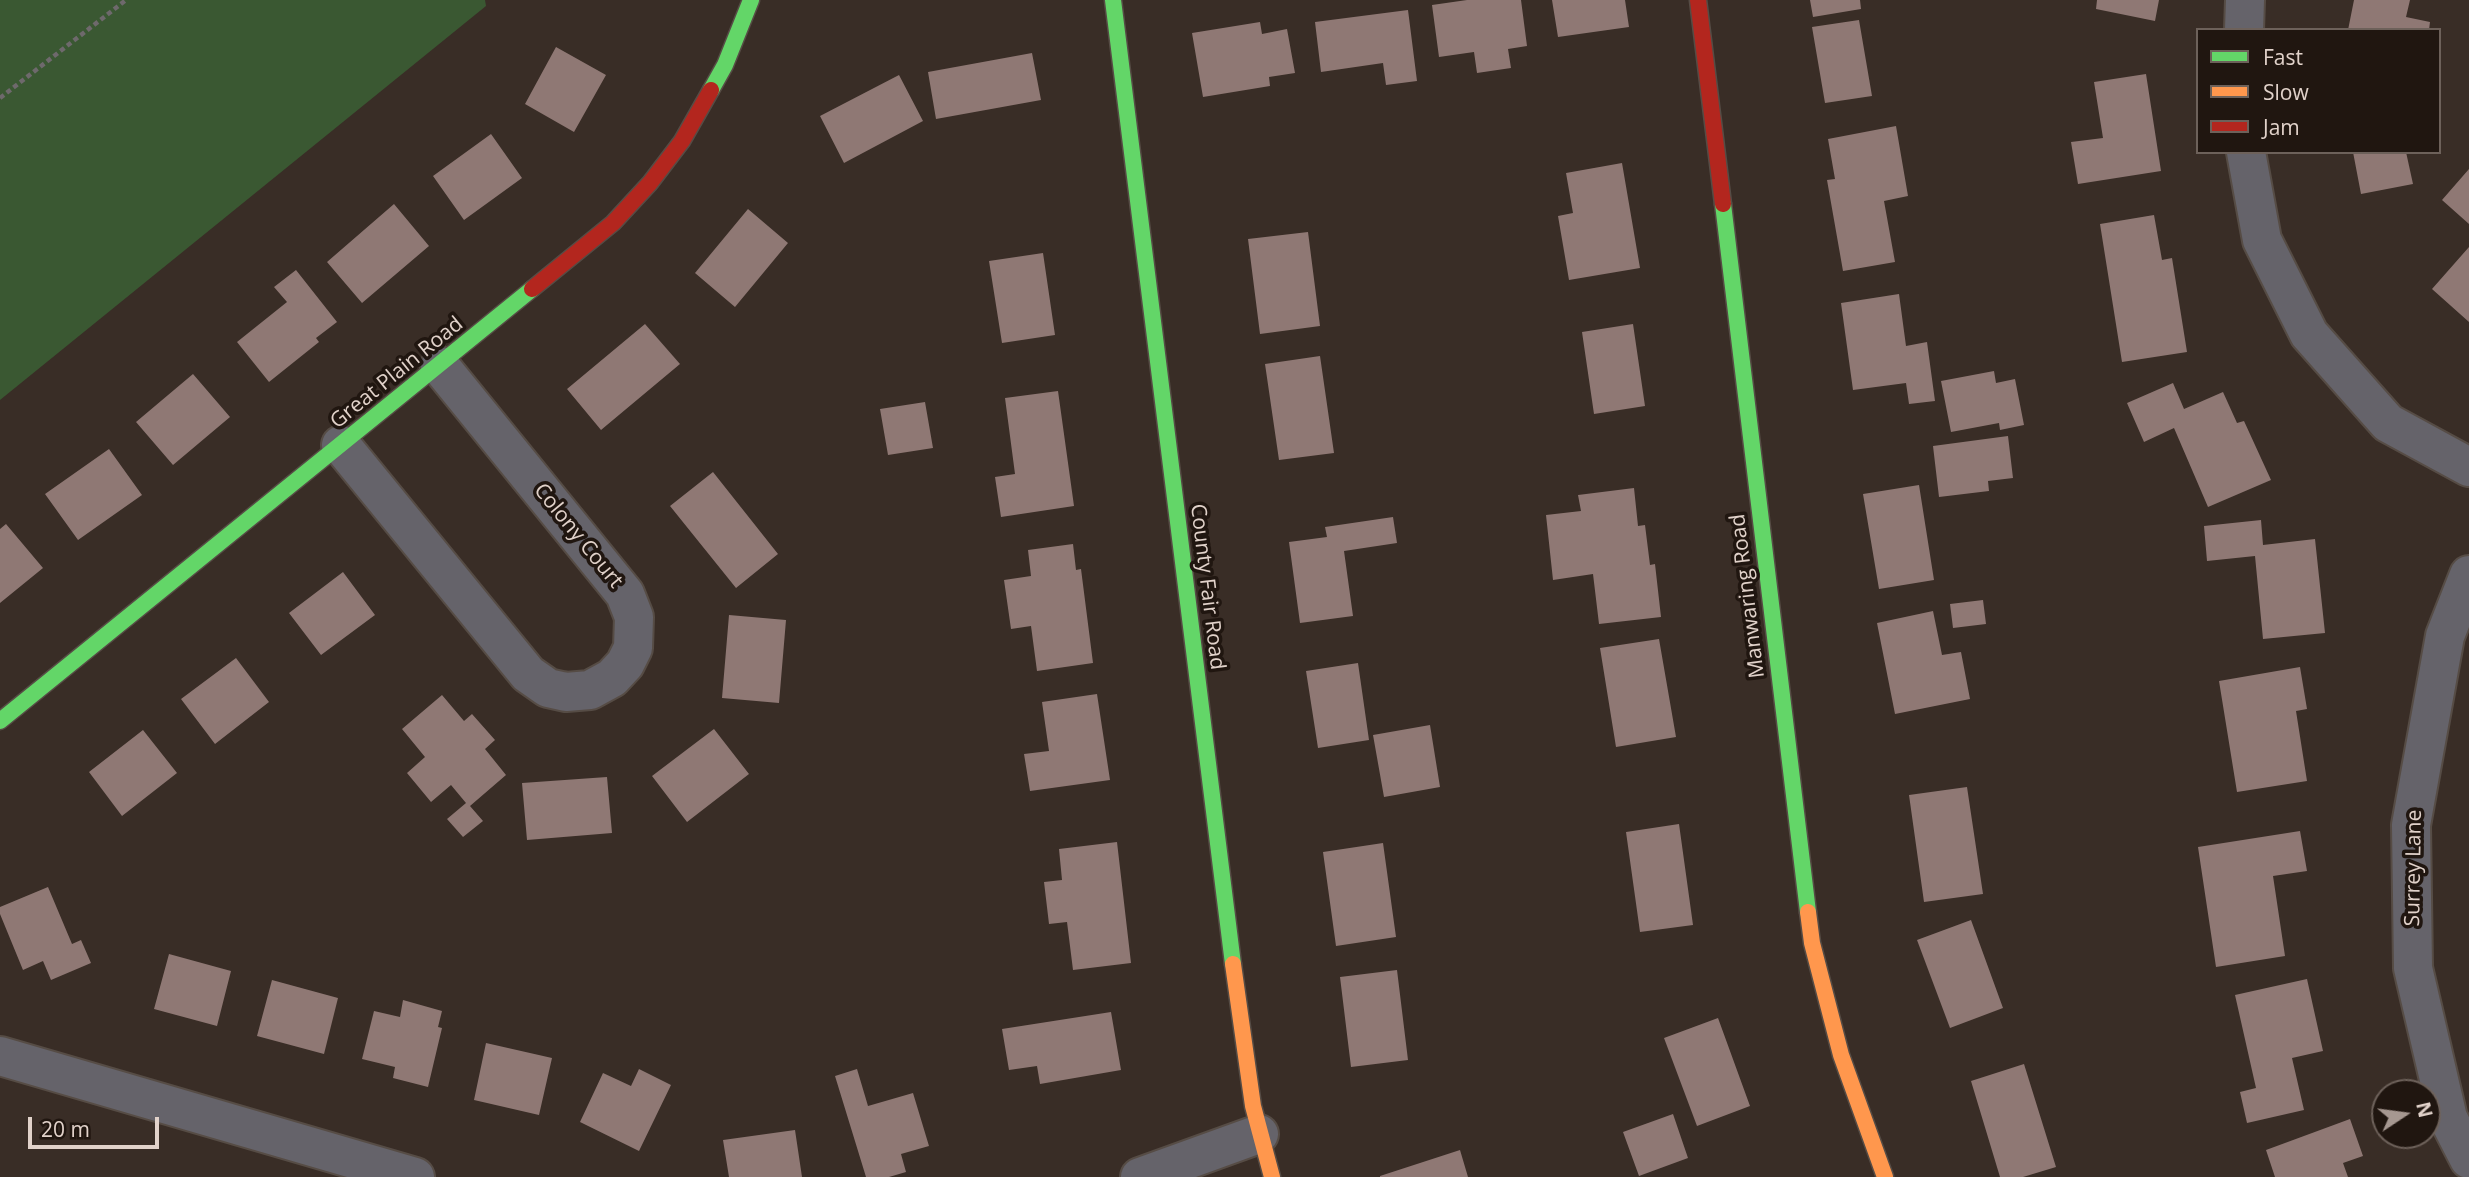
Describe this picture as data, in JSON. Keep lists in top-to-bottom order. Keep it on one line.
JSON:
{"streets":{"street":["Great Plain Road","Colony Court","County Fair Road","Manwaring Road","Surrey Lane"]},"crossings":[["Great Plain Road","Colony Court"]],"legend":["Fast","Slow","Jam"],"scale_bar":"20 m","north":"right"}
